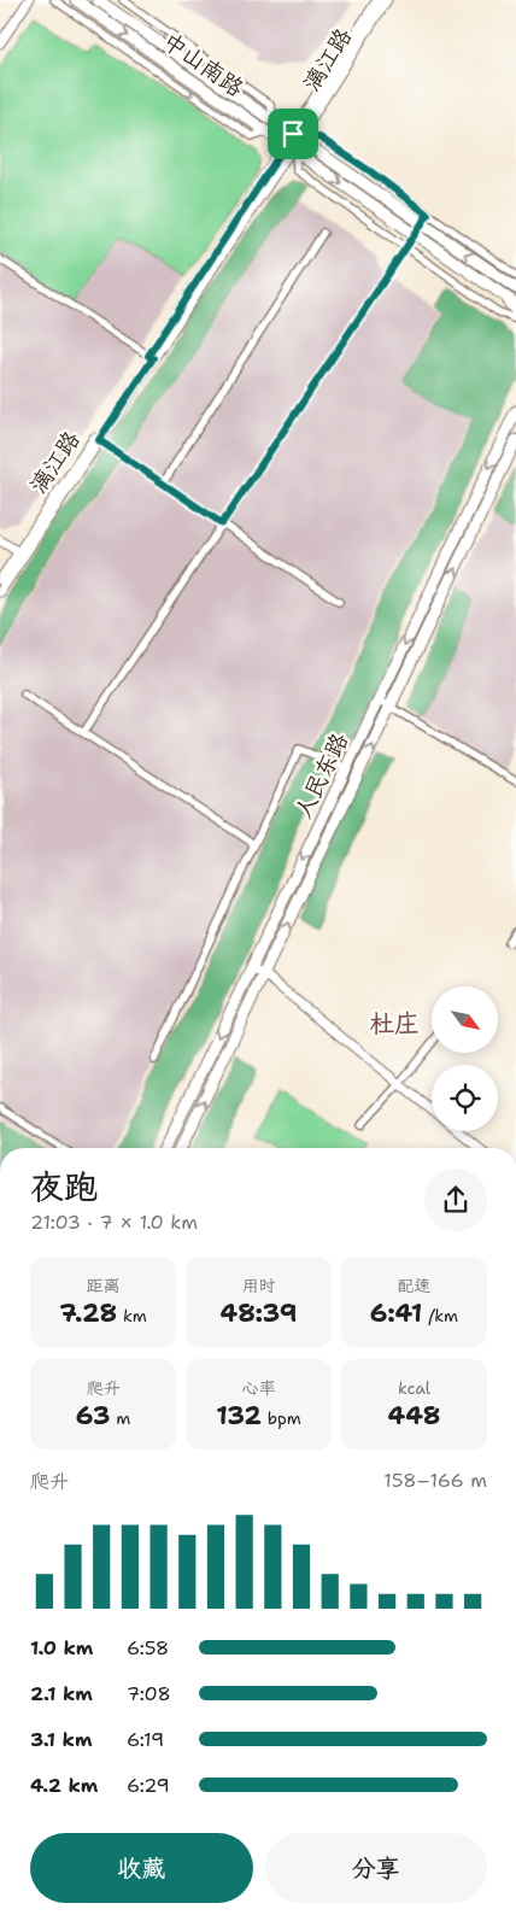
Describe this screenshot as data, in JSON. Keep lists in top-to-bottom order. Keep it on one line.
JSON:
{"streets":{"main road":["中山南路","人民东路"],"street":["漓江路"]},"crossings":[["漓江路","中山南路"]],"districts":["杜庄"],"north":"bottom right","page":{"heading":["夜跑","21:03 · 7 × 1.0 km"],"stats":[["距离","7.28 km"],["用时","48:39"],["配速","6:41 /km"],["爬升","63 m"],["心率","132 bpm"],["kcal","448"]],"chart":["爬升","158–166 m"],"list":[{"name":"1.0 km","note":"6:58"},{"name":"2.1 km","note":"7:08"},{"name":"3.1 km","note":"6:19"},{"name":"4.2 km","note":"6:29"}],"buttons":["收藏","分享"]}}
